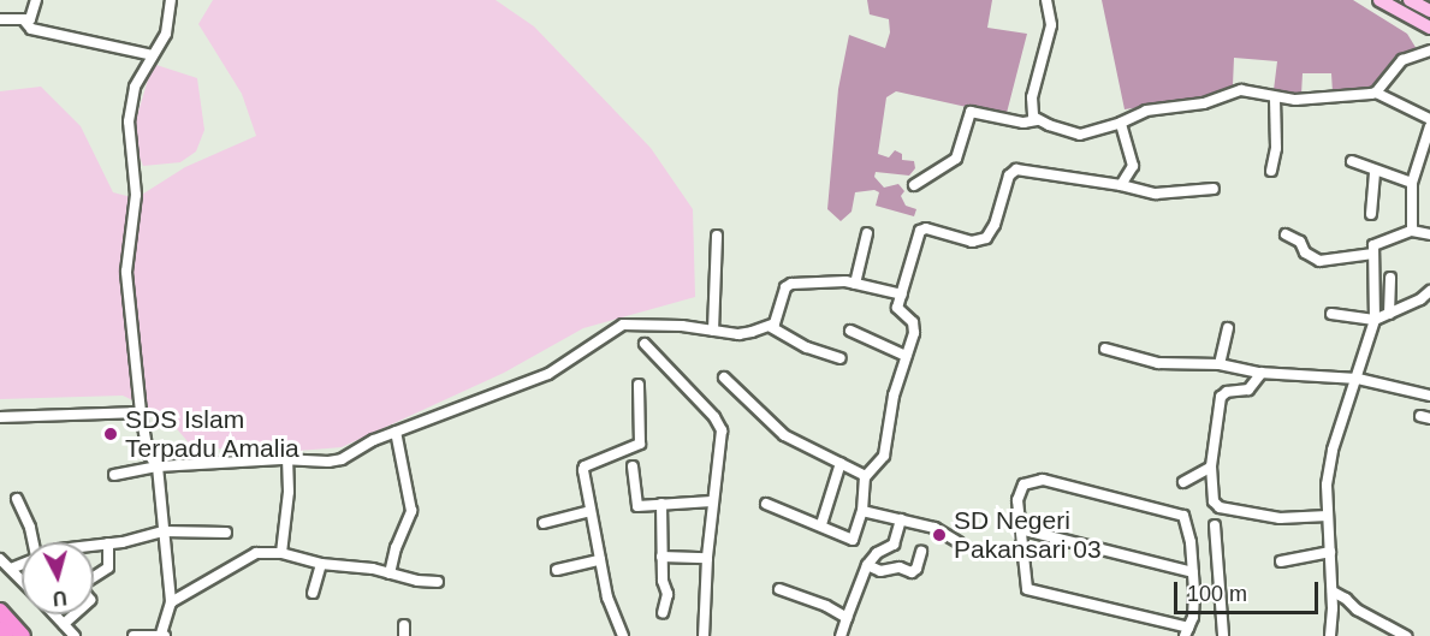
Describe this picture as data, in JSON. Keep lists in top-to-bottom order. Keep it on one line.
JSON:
{"places":["SDS Islam Terpadu Amalia","SD Negeri Pakansari 03"],"scale_bar":"100 m","north":"bottom"}
